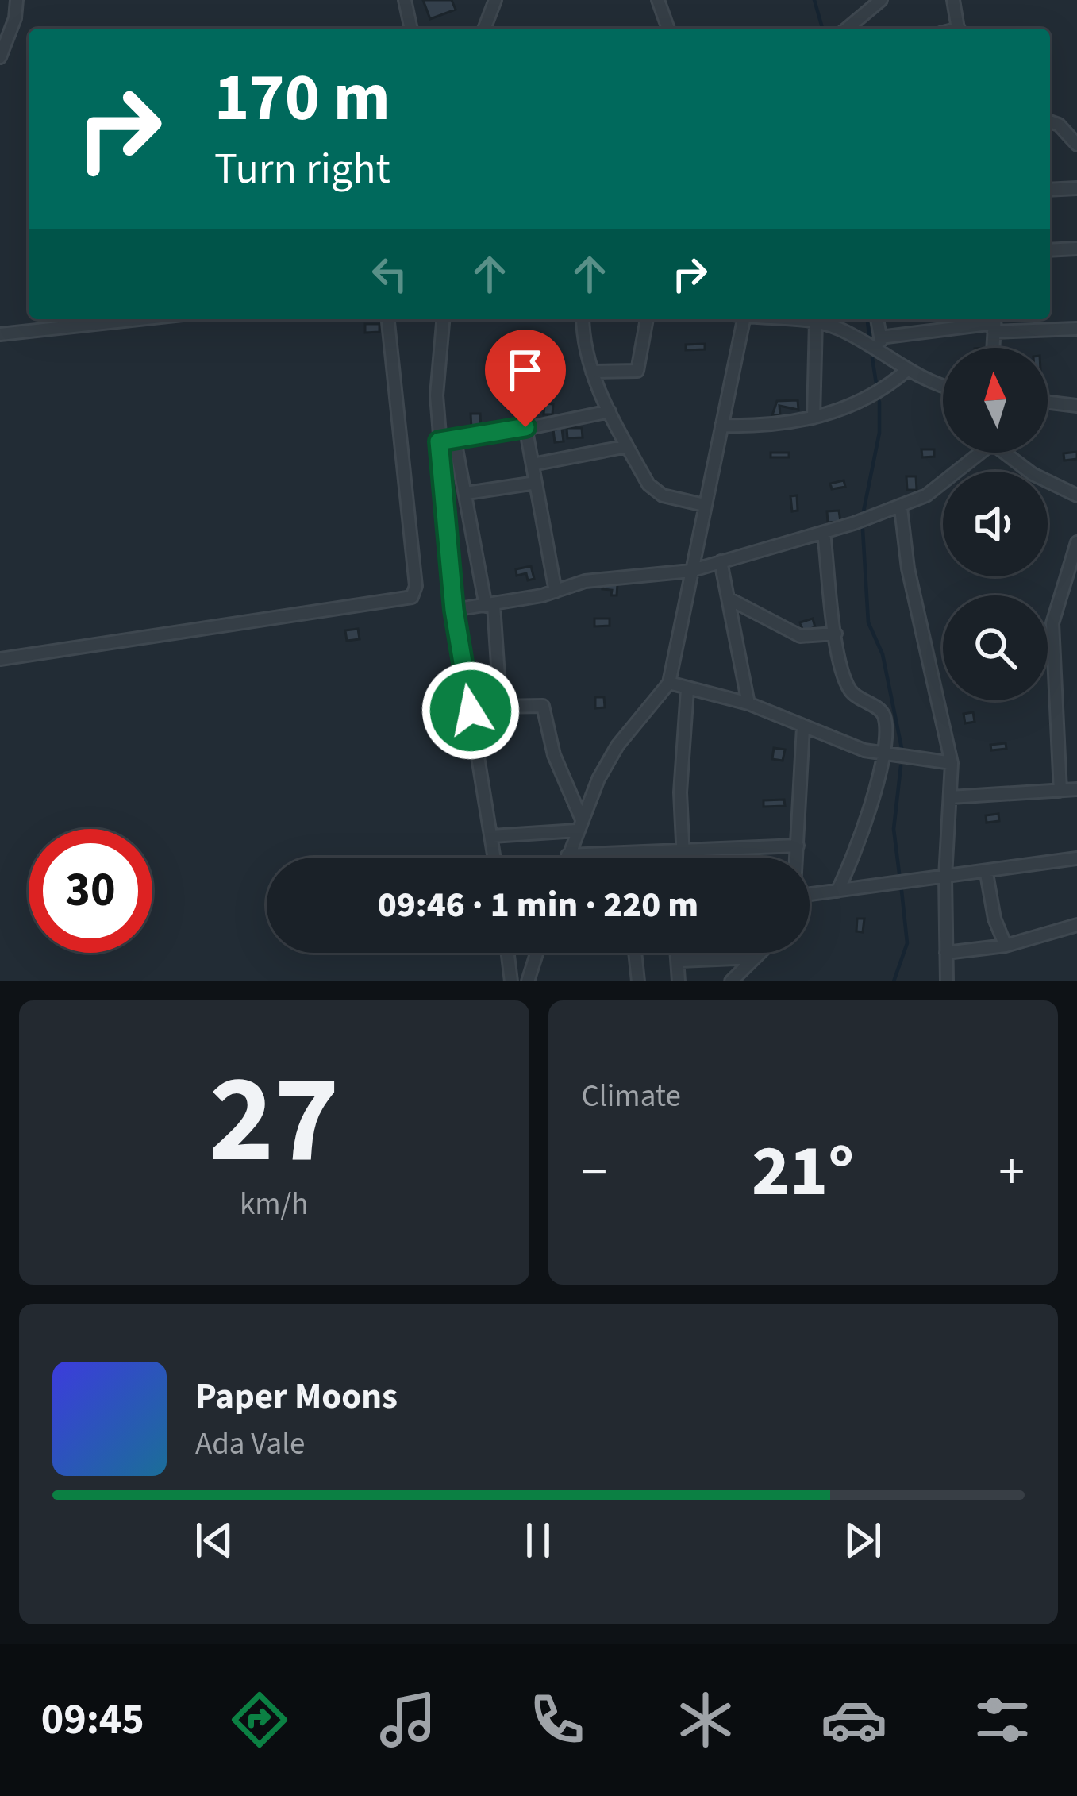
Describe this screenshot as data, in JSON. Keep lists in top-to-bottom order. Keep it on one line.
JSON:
{"north":"top","page":{"turn":["170 m","Turn right"],"limit":"30","trip":"09:46 · 1 min · 220 m","tile":[["27","km/h"],"Climate"],"heat":["−","21°","+"],"song":["Paper Moons","Ada Vale"],"tabs":"09:45"}}
